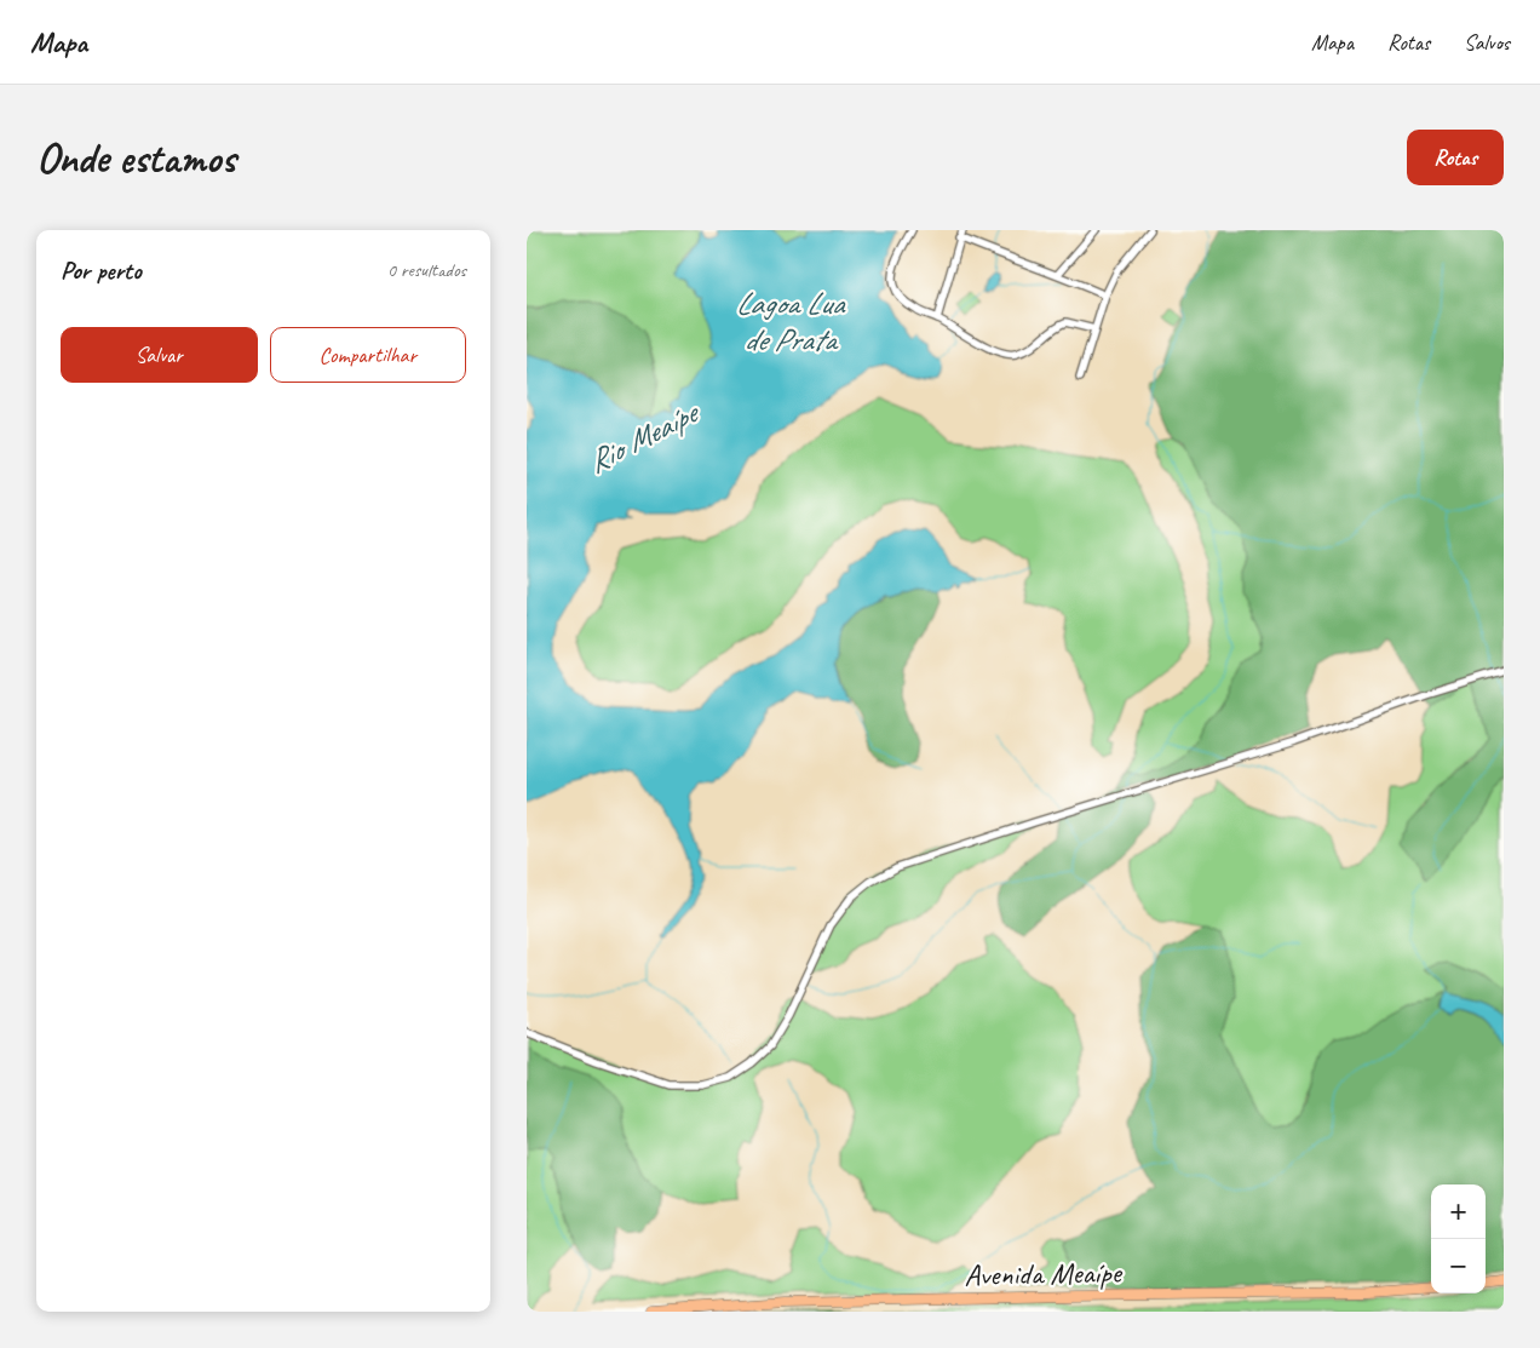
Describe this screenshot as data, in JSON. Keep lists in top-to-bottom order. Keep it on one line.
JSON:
{"streets":{"main road":["Avenida Meaípe"]},"water":["Lagoa Lua de Prata","Rio Meaípe"],"page":{"header":"Mapa","nav":["Mapa","Rotas","Salvos"],"buttons":["Rotas",["Salvar","Compartilhar"]],"title":"Onde estamos","heading":["Por perto","0 resultados"],"map_buttons":["+","−"]}}
